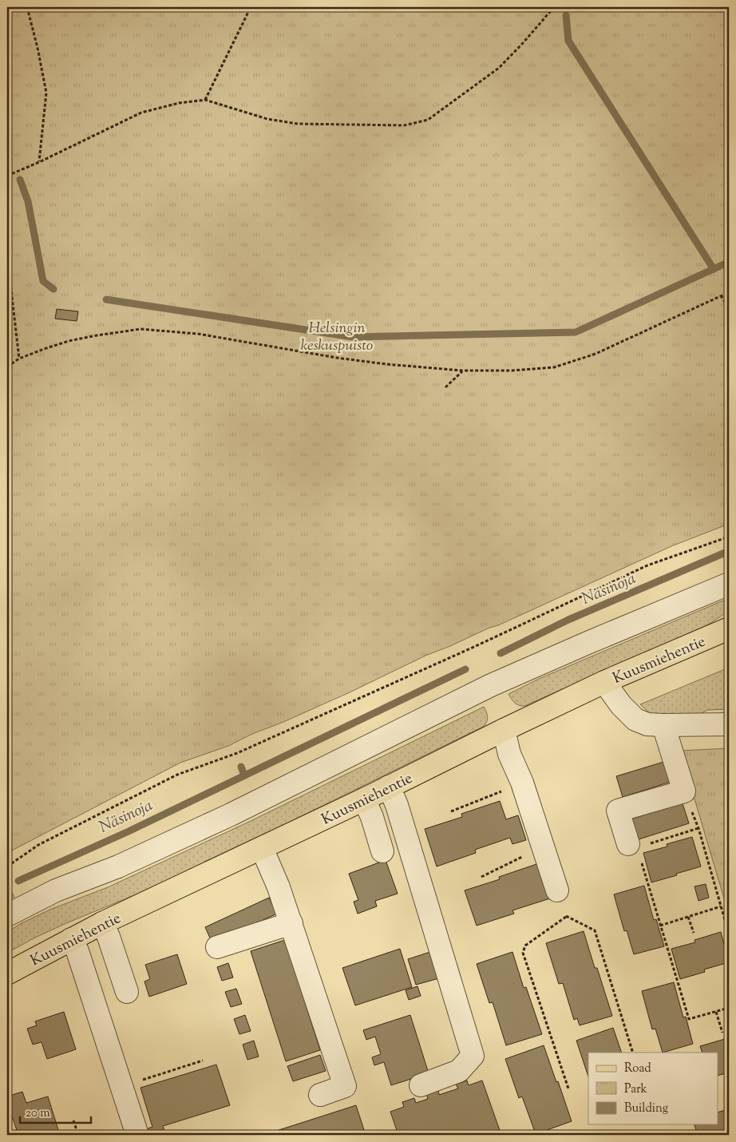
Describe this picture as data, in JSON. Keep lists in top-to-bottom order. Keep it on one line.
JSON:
{"streets":{"main road":["Kuusmiehentie"]},"water":["Näsinoja"],"parks":["Helsingin keskuspuisto"],"legend":["Road","Park","Building"],"scale_bar":"20 m"}
